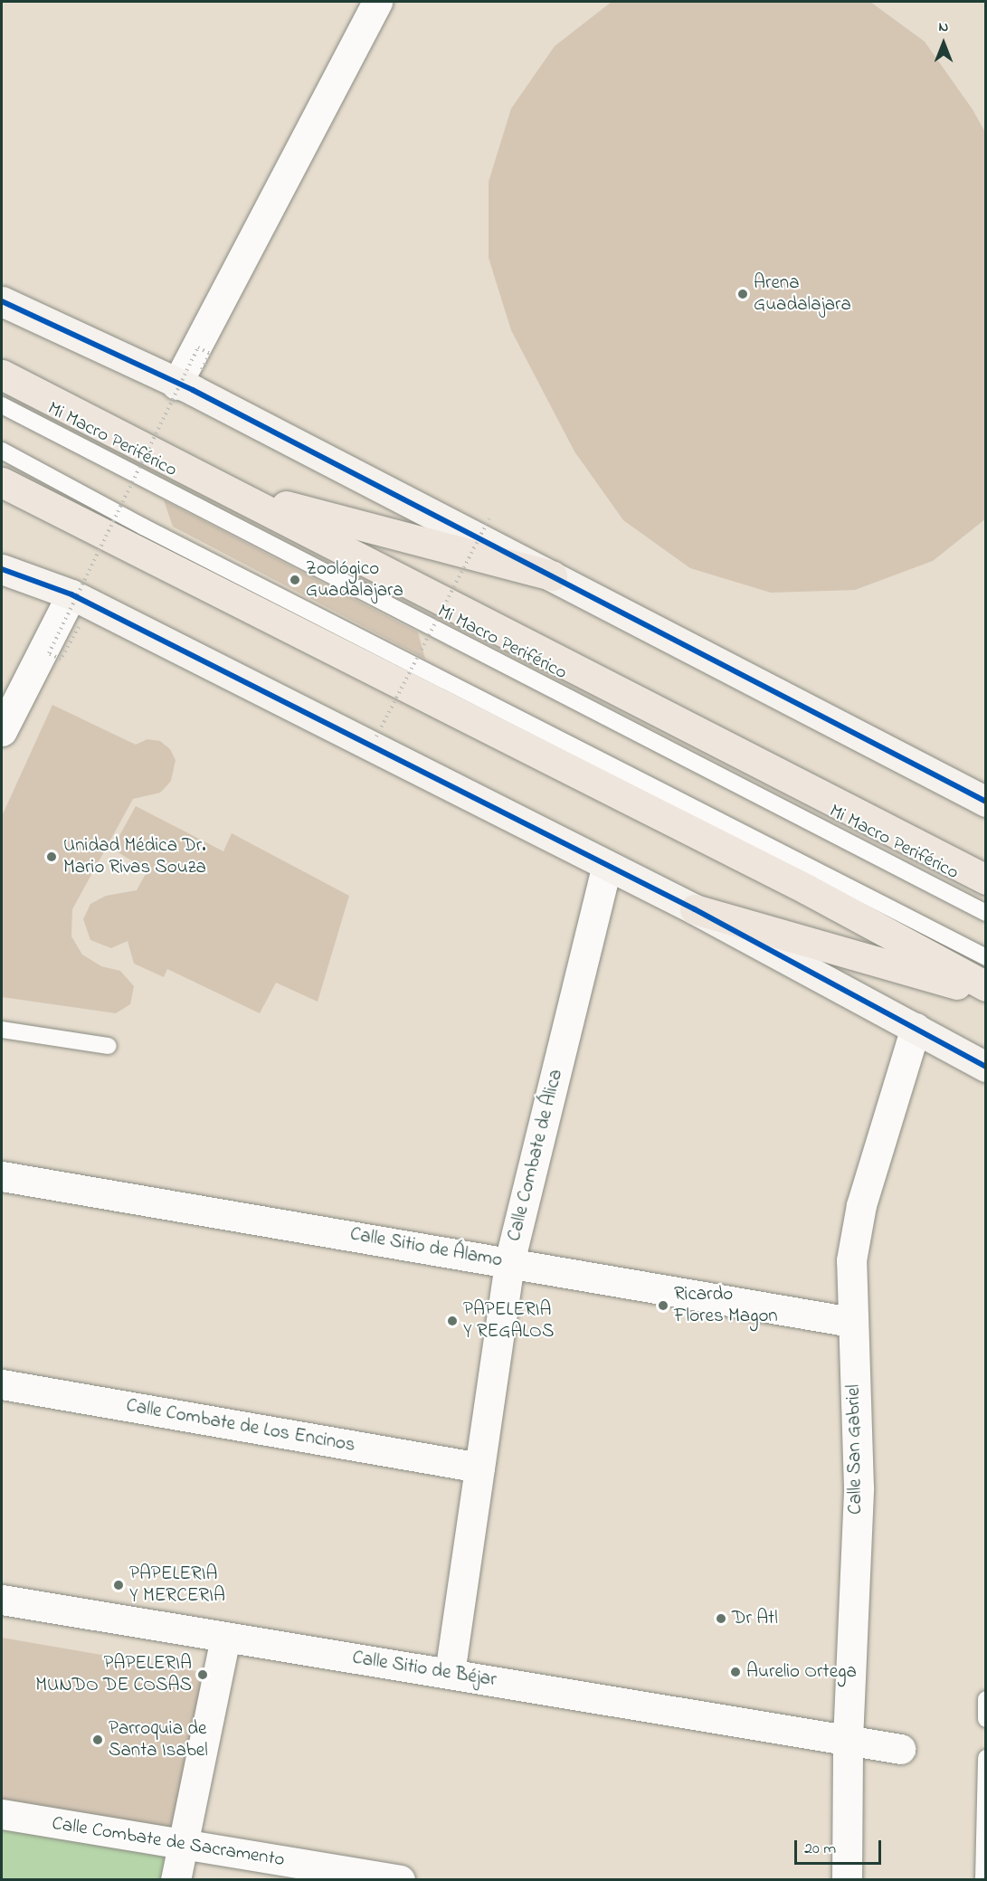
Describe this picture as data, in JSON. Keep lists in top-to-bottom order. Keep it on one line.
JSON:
{"streets":{"street":["Calle Combate de Álica","Calle Sitio de Álamo","Calle Combate de Los Encinos","Calle San Gabriel","Calle Sitio de Béjar","Calle Combate de Sacramento"],"lane":["Mi Macro Periférico"]},"crossings":[["Calle Combate de Álica","Calle Sitio de Álamo"],["Calle Combate de Álica","Calle Combate de Los Encinos"],["Calle Combate de Álica","Calle Sitio de Béjar"],["Calle Sitio de Álamo","Calle San Gabriel"],["Calle San Gabriel","Calle Sitio de Béjar"]],"places":["Arena Guadalajara","Zoológico Guadalajara","Unidad Médica Dr. Mario Rivas Souza","Ricardo Flores Magon","PAPELERIA Y REGALOS","PAPELERIA Y MERCERIA","Dr Atl","Aurelio Ortega","PAPELERIA MUNDO DE COSAS","Parroquia de Santa Isabel"],"scale_bar":"20 m","north":"top"}
